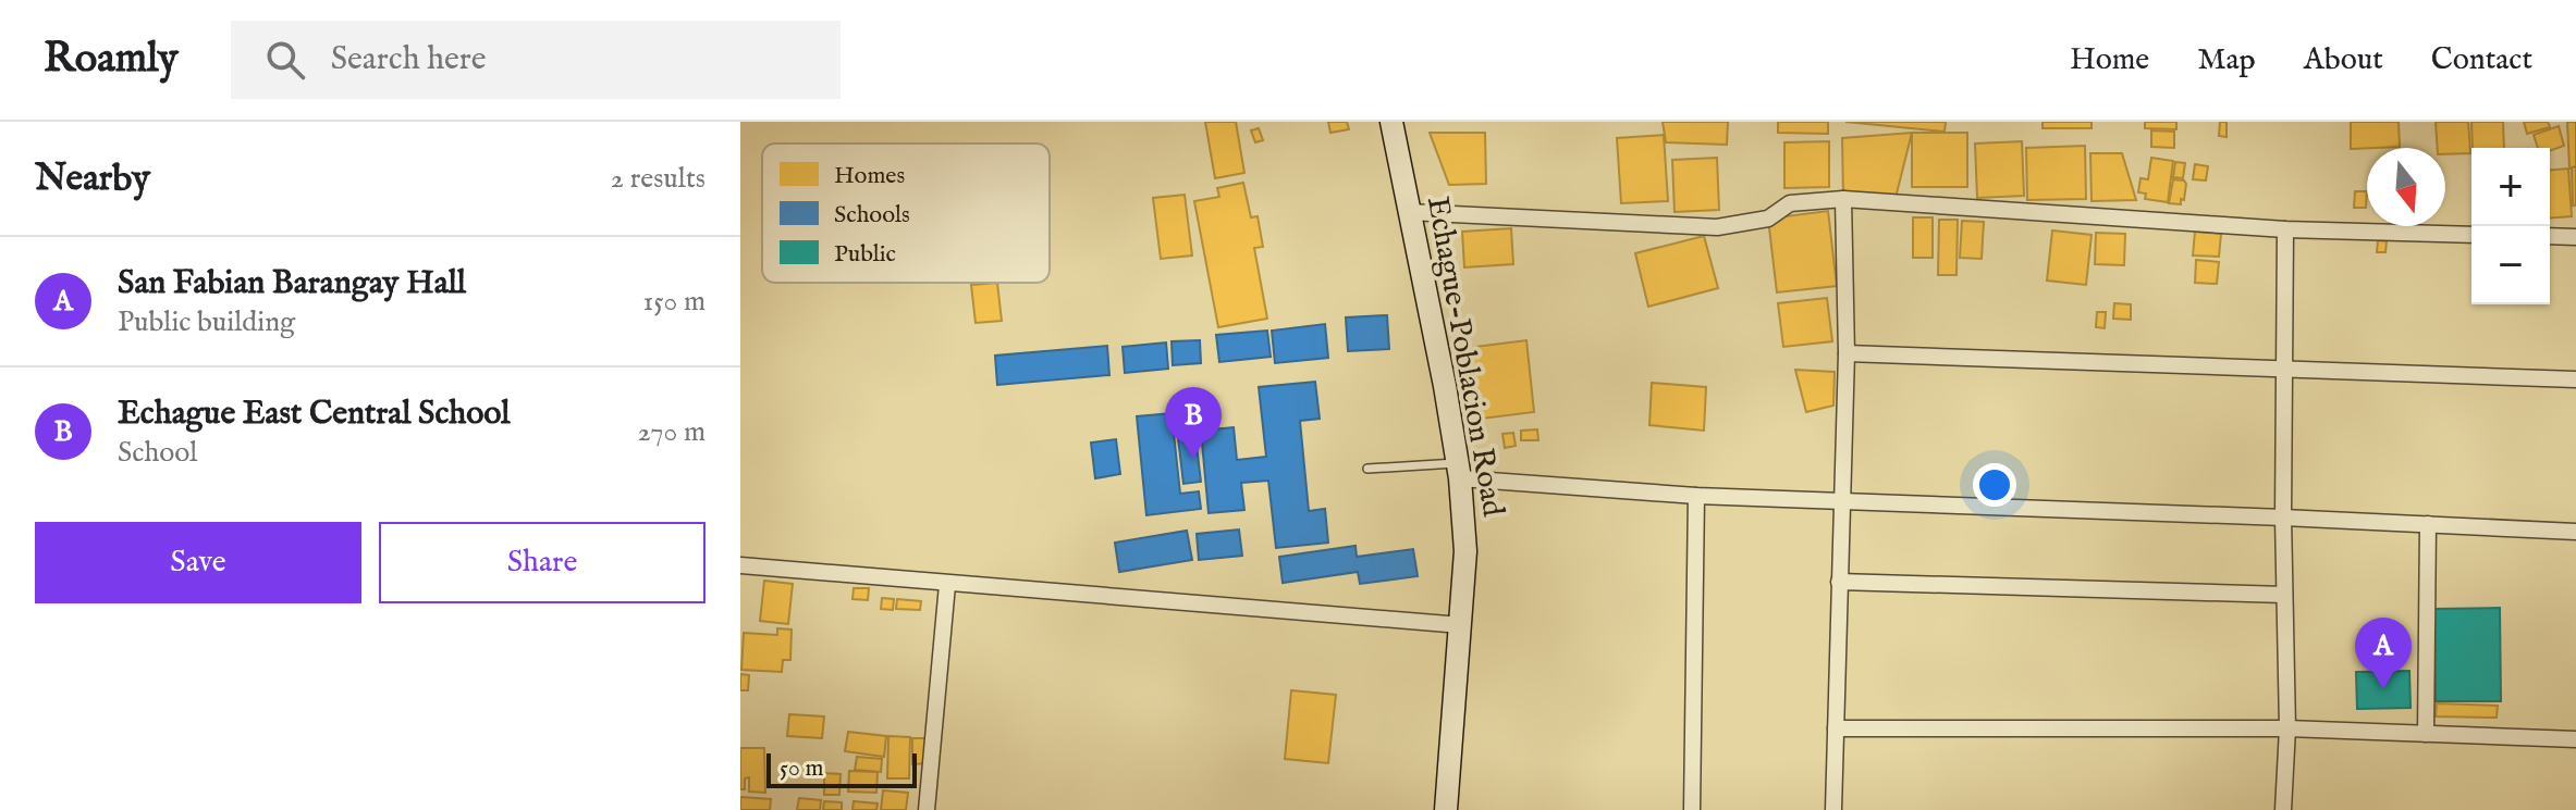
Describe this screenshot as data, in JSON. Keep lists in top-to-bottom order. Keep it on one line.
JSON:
{"streets":{"main road":["Echague-Poblacion Road"]},"legend":["Homes","Schools","Public"],"scale_bar":"50 m","north":"bottom","page":{"header":"Roamly","search":"Search here","nav":["Home","Map","About","Contact"],"heading":["Nearby","2 results"],"map_buttons":["+","−"],"list":[{"mark":"A","name":"San Fabian Barangay Hall","note":"Public building","value":"150 m"},{"mark":"B","name":"Echague East Central School","note":"School","value":"270 m"}],"pins":["B","A"],"buttons":["Save","Share"],"scale":"50 m"}}
